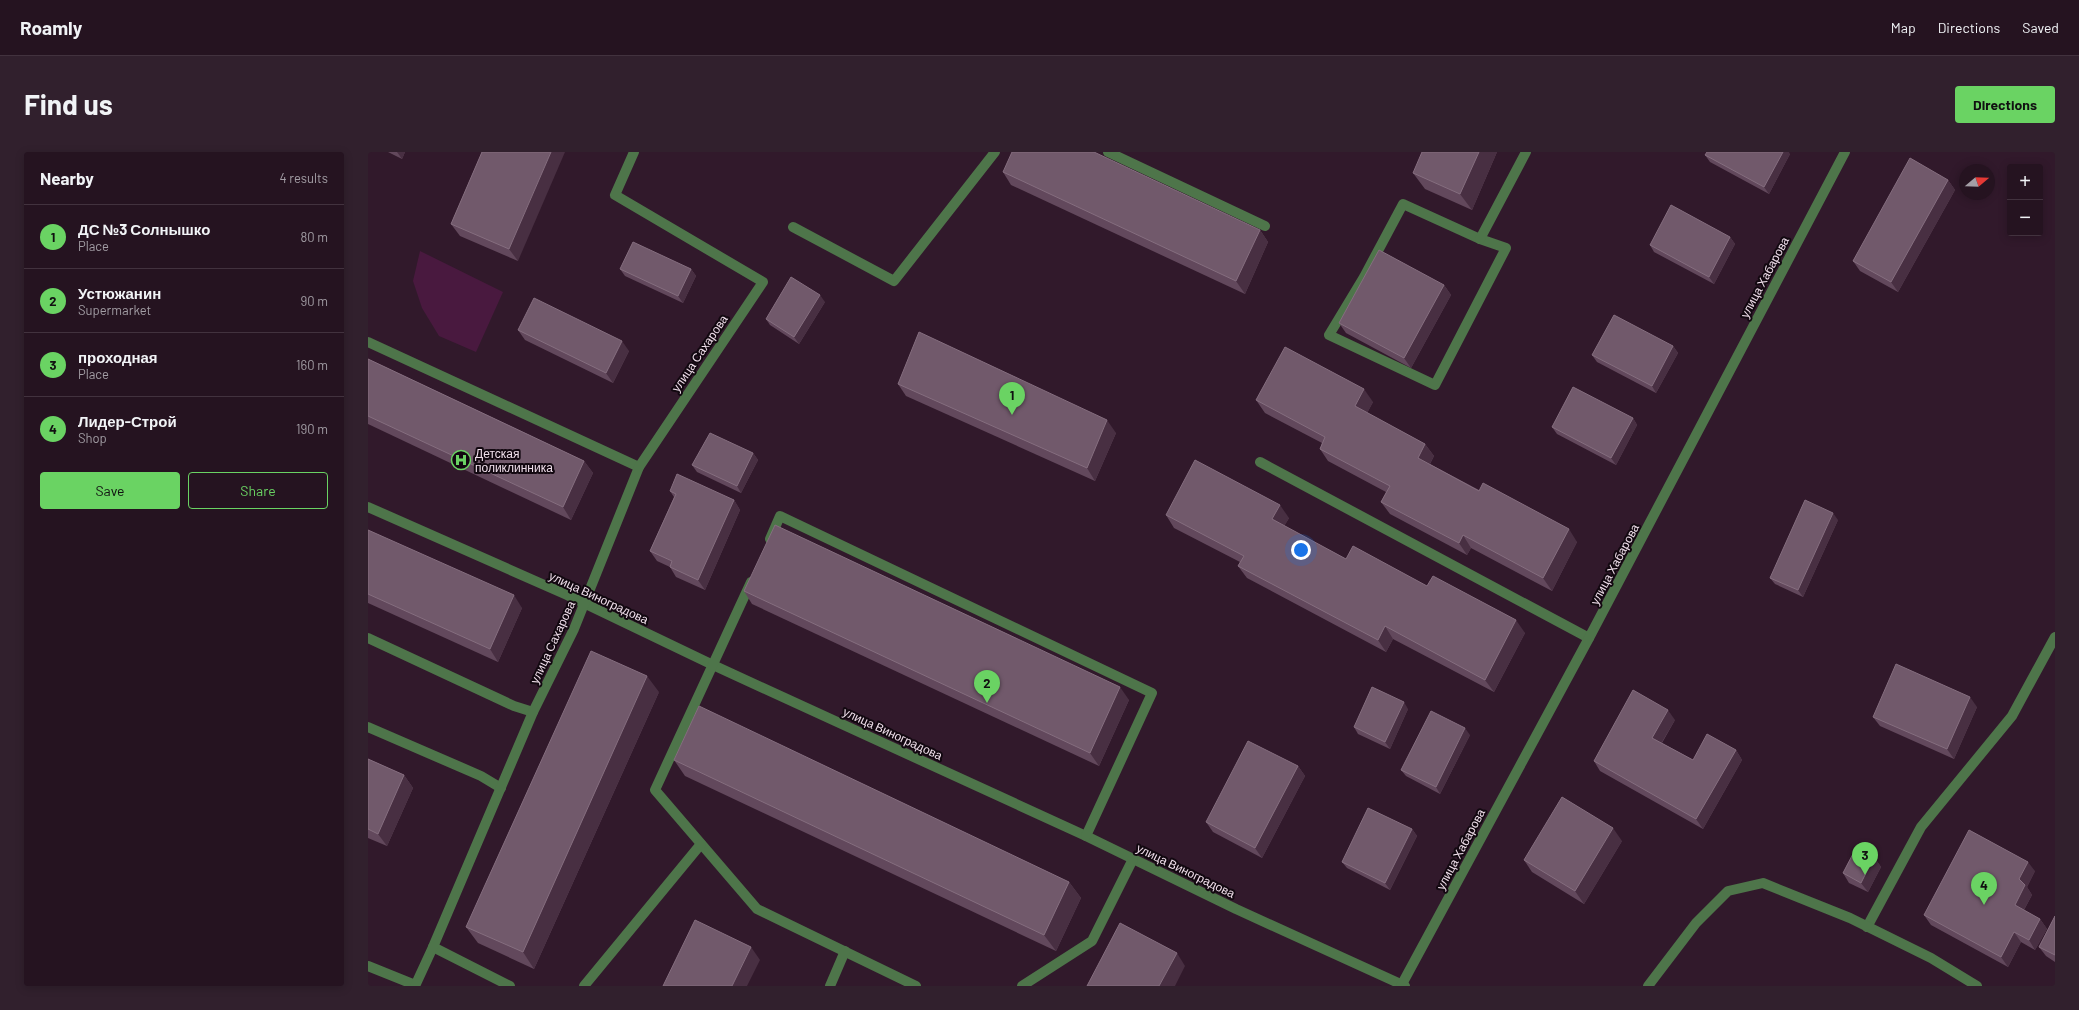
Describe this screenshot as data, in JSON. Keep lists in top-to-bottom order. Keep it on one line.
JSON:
{"streets":{"street":["улица Хабарова","улица Сахарова","улица Виноградова"]},"crossings":[["улица Хабарова","улица Виноградова"],["улица Сахарова","улица Виноградова"]],"places":{"hospital":["Детская поликлинника"]},"north":"right","page":{"header":"Roamly","nav":["Map","Directions","Saved"],"buttons":["Directions",["Save","Share"]],"title":"Find us","heading":["Nearby","4 results"],"map_buttons":["+","−"],"list":[{"mark":"1","name":"ДС №3 Солнышко","note":"Place","value":"80 m"},{"mark":"2","name":"Устюжанин","note":"Supermarket","value":"90 m"},{"mark":"3","name":"проходная","note":"Place","value":"160 m"},{"mark":"4","name":"Лидер-Строй","note":"Shop","value":"190 m"}],"pins":["1","2","3","4"]}}
